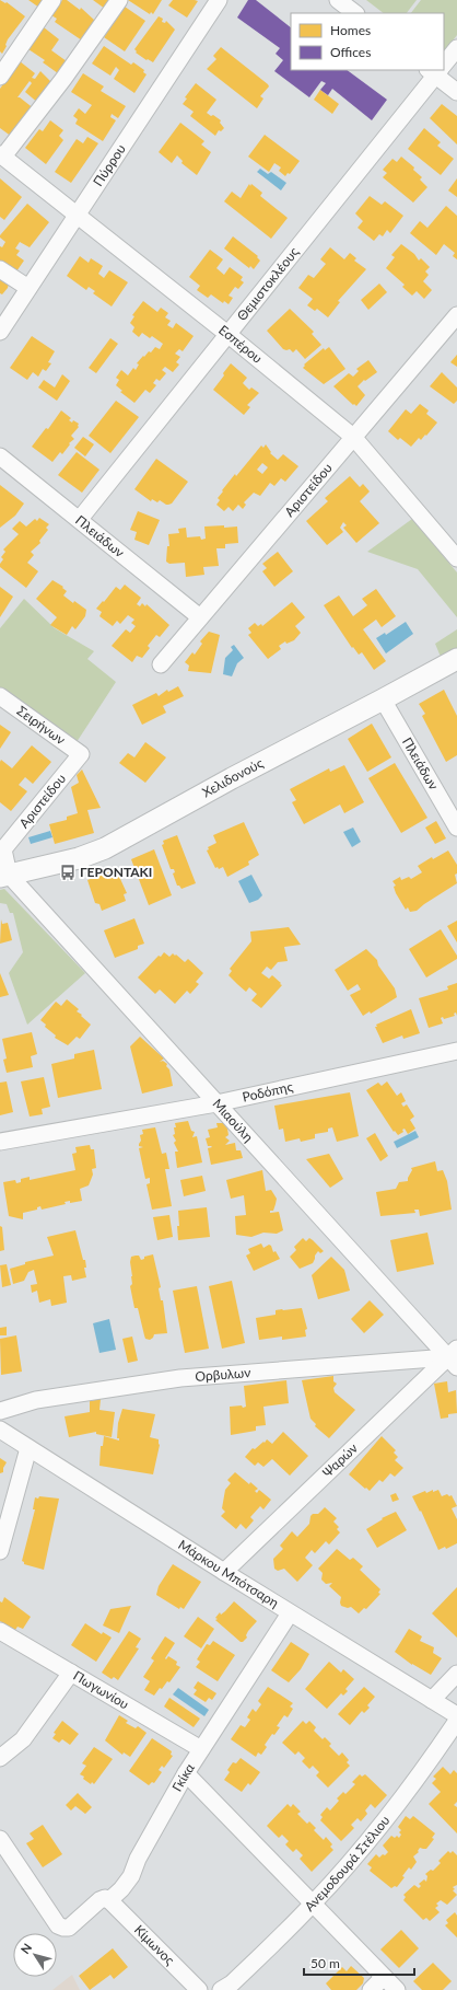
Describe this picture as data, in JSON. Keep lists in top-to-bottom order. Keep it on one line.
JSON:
{"streets":{"street":["Πύρρου","Θεμιστοκλέους","Εσπέρου","Αριστείδου","Πλειάδων","Σειρήνων","Χελιδονούς","Ροδόπης","Μιαούλη","Ορβυλων","Ψαρών","Μάρκου Μπότσαρη","Πωγωνίου","Γκίκα","Ανεμοδουρά Στέλιου","Κίμωνος"]},"crossings":[["Πύρρου","Εσπέρου"],["Θεμιστοκλέους","Εσπέρου"],["Θεμιστοκλέους","Πλειάδων"],["Εσπέρου","Αριστείδου"],["Αριστείδου","Πλειάδων"],["Αριστείδου","Σειρήνων"],["Αριστείδου","Χελιδονούς"],["Αριστείδου","Μιαούλη"],["Πλειάδων","Χελιδονούς"],["Χελιδονούς","Μιαούλη"],["Ροδόπης","Μιαούλη"],["Μιαούλη","Ορβυλων"],["Μιαούλη","Ψαρών"],["Ορβυλων","Ψαρών"],["Ψαρών","Μάρκου Μπότσαρη"],["Μάρκου Μπότσαρη","Γκίκα"],["Πωγωνίου","Γκίκα"],["Γκίκα","Κίμωνος"]],"places":{"bus stop":["ΓΕΡΟΝΤΑΚΙ"]},"legend":["Homes","Offices"],"scale_bar":"50 m","north":"top left"}
